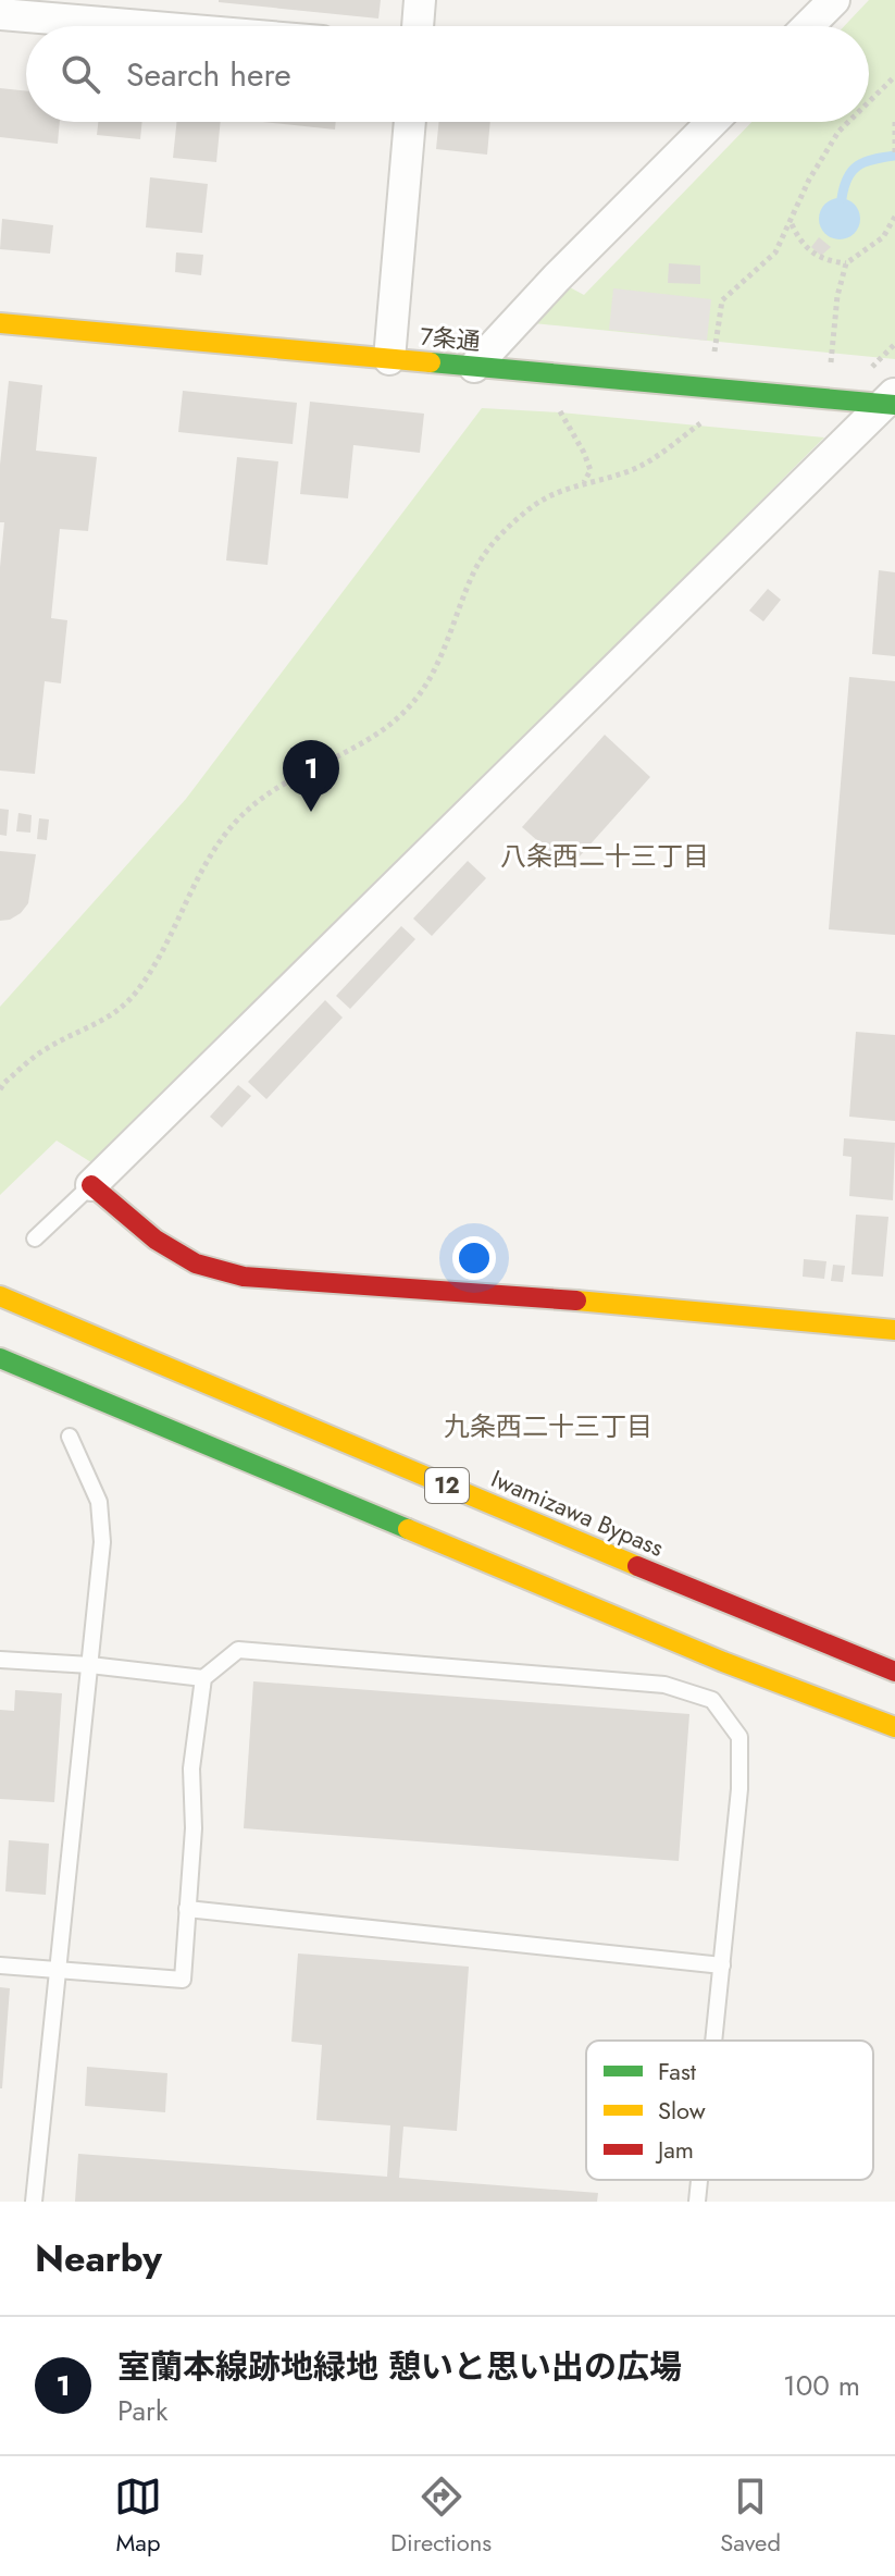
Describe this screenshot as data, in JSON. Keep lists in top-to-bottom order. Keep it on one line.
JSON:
{"streets":{"main road":["7条通","12","Iwamizawa Bypass"]},"districts":["八条西二十三丁目","九条西二十三丁目"],"legend":["Fast","Slow","Jam"],"page":{"search":"Search here","pins":"1","heading":"Nearby","list":[{"mark":"1","name":"室蘭本線跡地緑地 憩いと思い出の広場","note":"Park","value":"100 m"}],"nav":["Map","Directions","Saved"]}}
